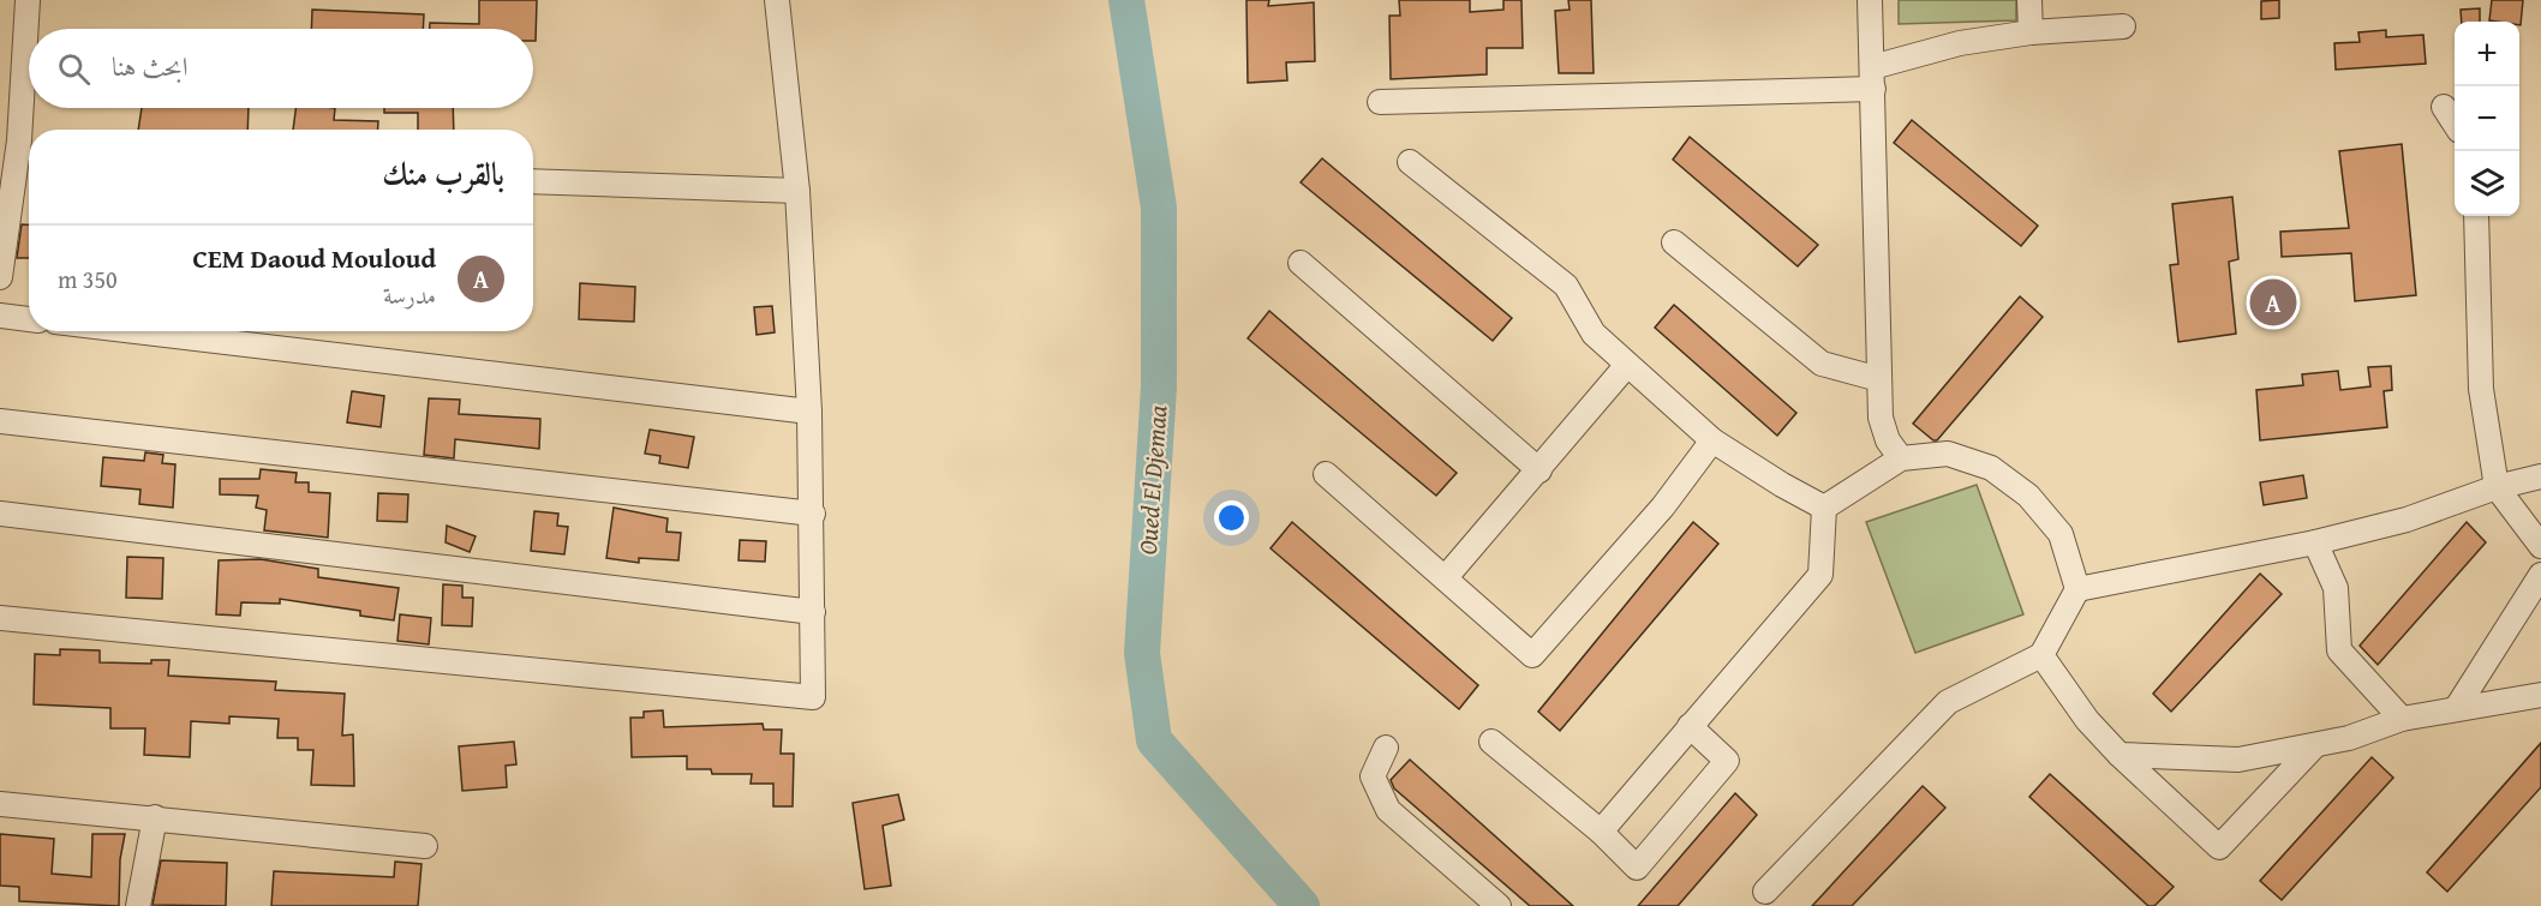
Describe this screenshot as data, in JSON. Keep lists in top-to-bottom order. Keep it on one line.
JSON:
{"water":["Oued El Djemaa"],"page":{"map_buttons":["+","−"],"search":"ابحث هنا","heading":"بالقرب منك","list":[{"mark":"A","name":"CEM Daoud Mouloud","note":"مدرسة","value":"350 m"}],"pins":"A"}}
